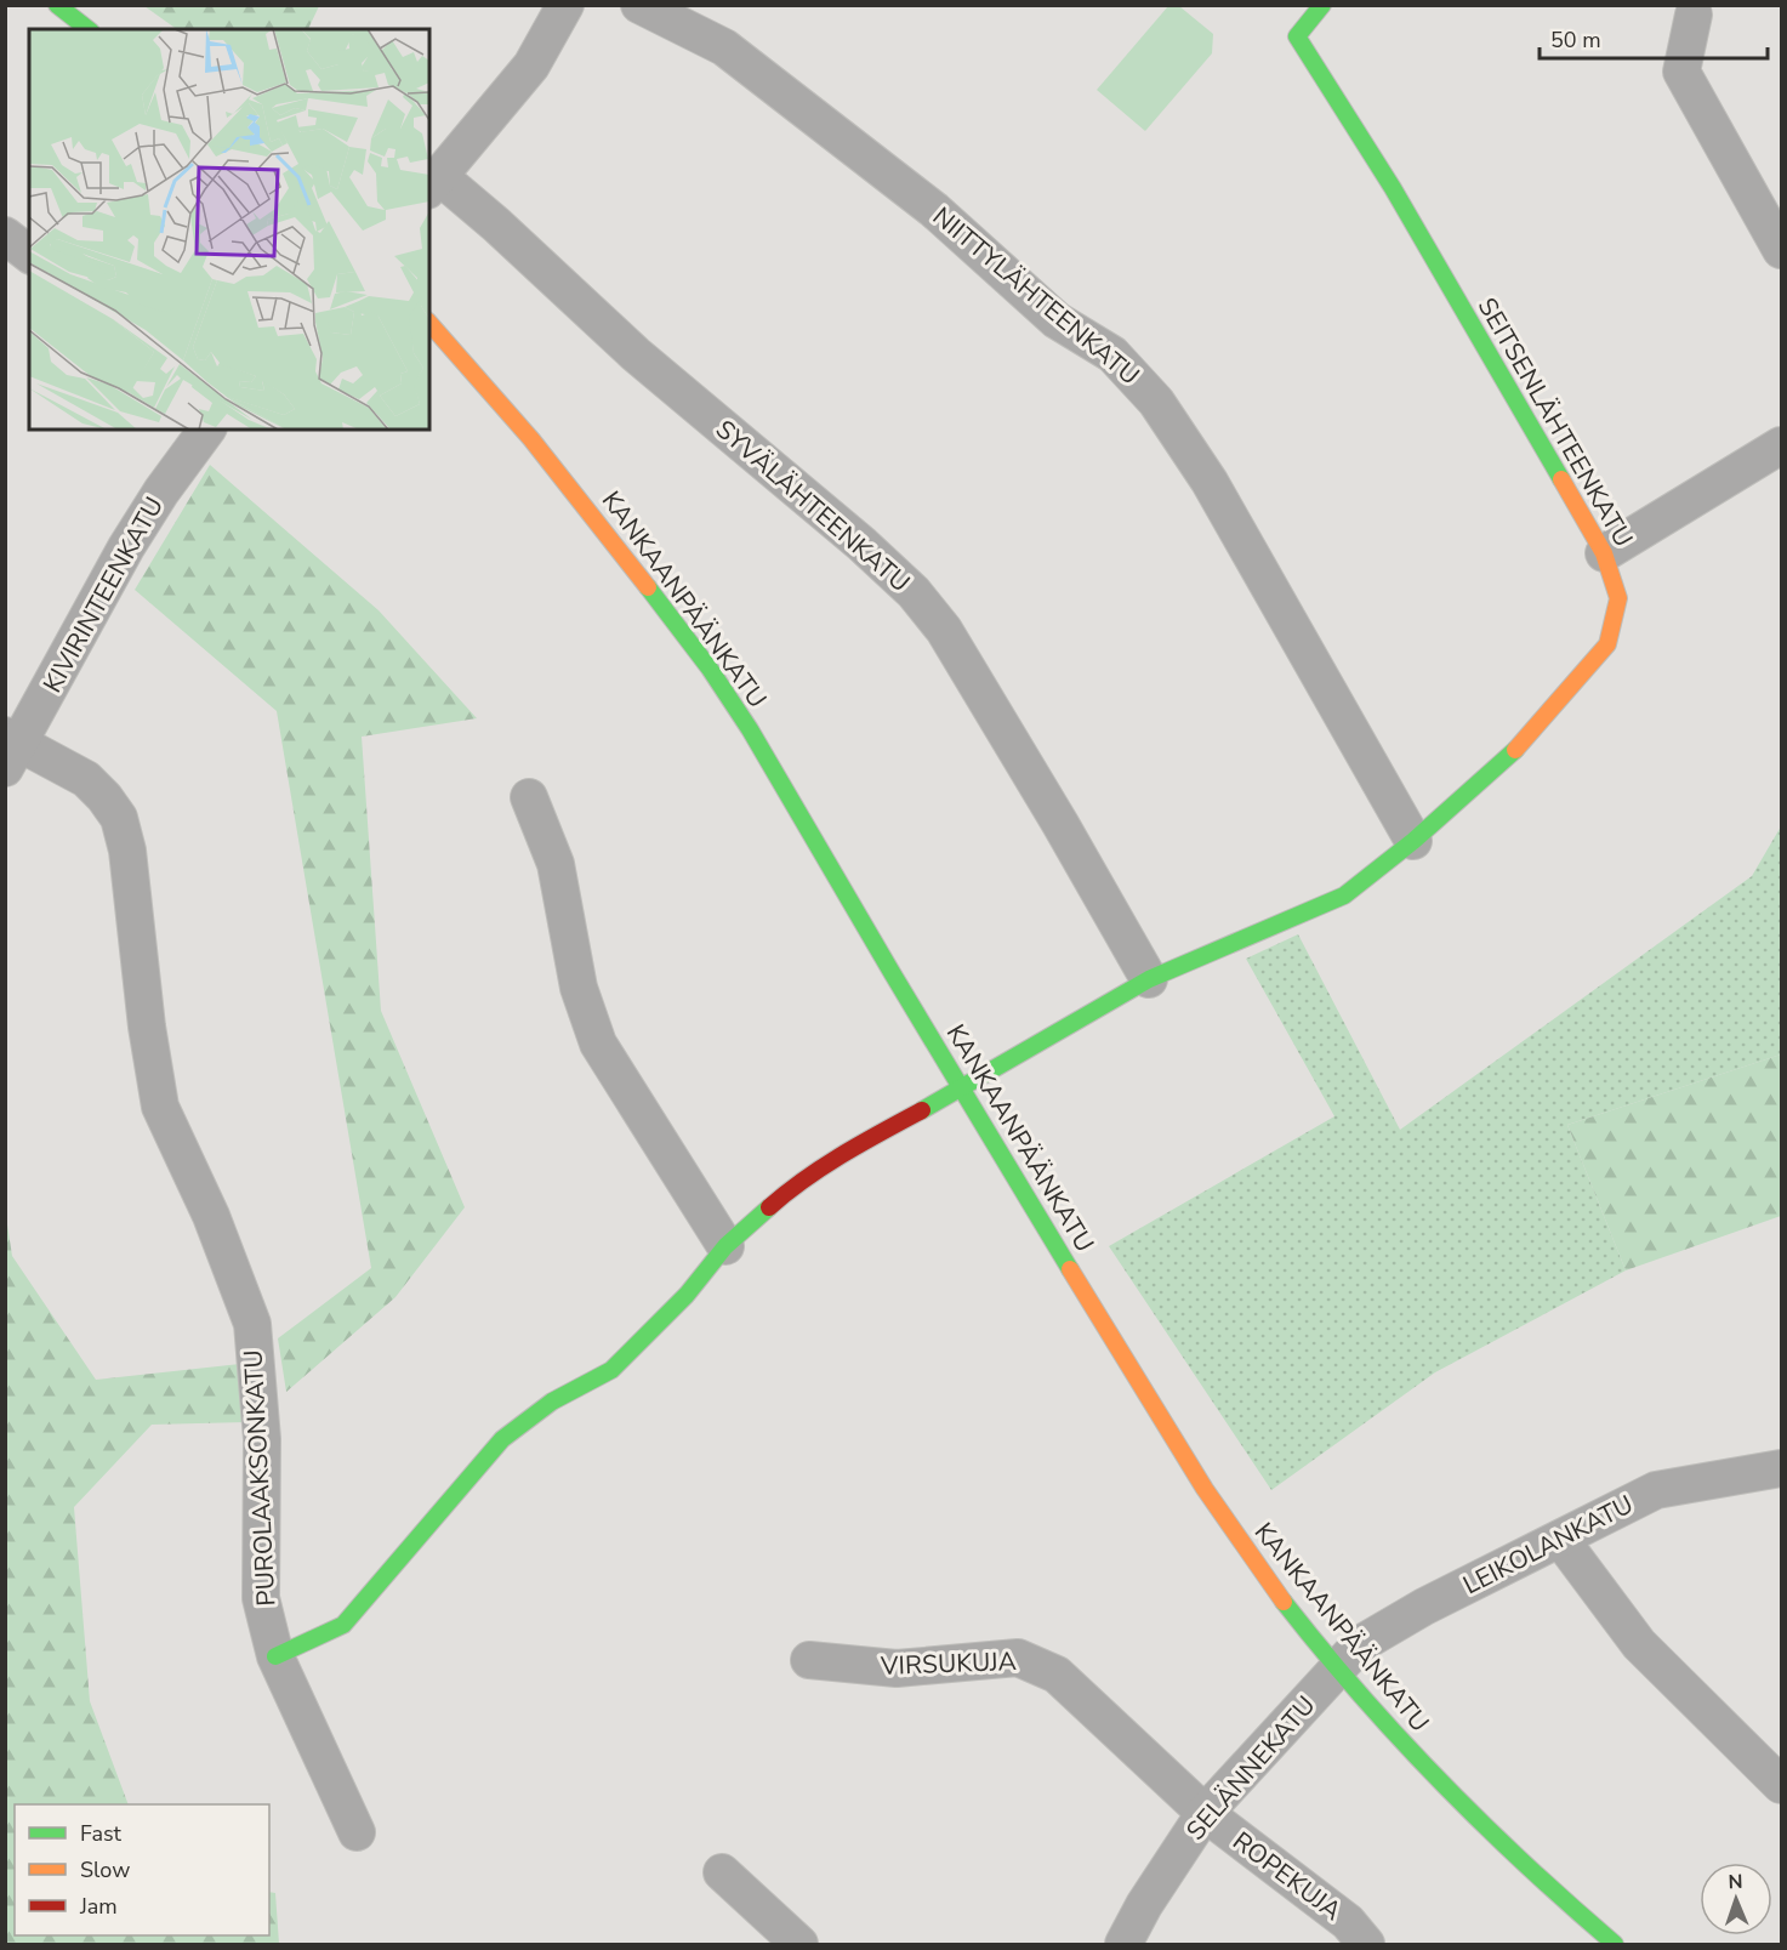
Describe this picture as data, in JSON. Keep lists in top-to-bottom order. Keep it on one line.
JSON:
{"streets":{"street":["NIITTYLÄHTEENKATU","SEITSENLÄHTEENKATU","SYVÄLÄHTEENKATU","KIVIRINTEENKATU","KANKAANPÄÄNKATU","PUROLAAKSONKATU","LEIKOLANKATU","VIRSUKUJA","SELÄNNEKATU","ROPEKUJA"]},"crossings":[["NIITTYLÄHTEENKATU","SEITSENLÄHTEENKATU"],["SEITSENLÄHTEENKATU","SYVÄLÄHTEENKATU"],["SEITSENLÄHTEENKATU","KANKAANPÄÄNKATU"],["SEITSENLÄHTEENKATU","PUROLAAKSONKATU"],["KIVIRINTEENKATU","PUROLAAKSONKATU"],["KANKAANPÄÄNKATU","LEIKOLANKATU"],["KANKAANPÄÄNKATU","SELÄNNEKATU"],["LEIKOLANKATU","SELÄNNEKATU"],["VIRSUKUJA","SELÄNNEKATU"],["VIRSUKUJA","ROPEKUJA"],["SELÄNNEKATU","ROPEKUJA"]],"legend":["Fast","Slow","Jam"],"scale_bar":"50 m","north":"top"}
